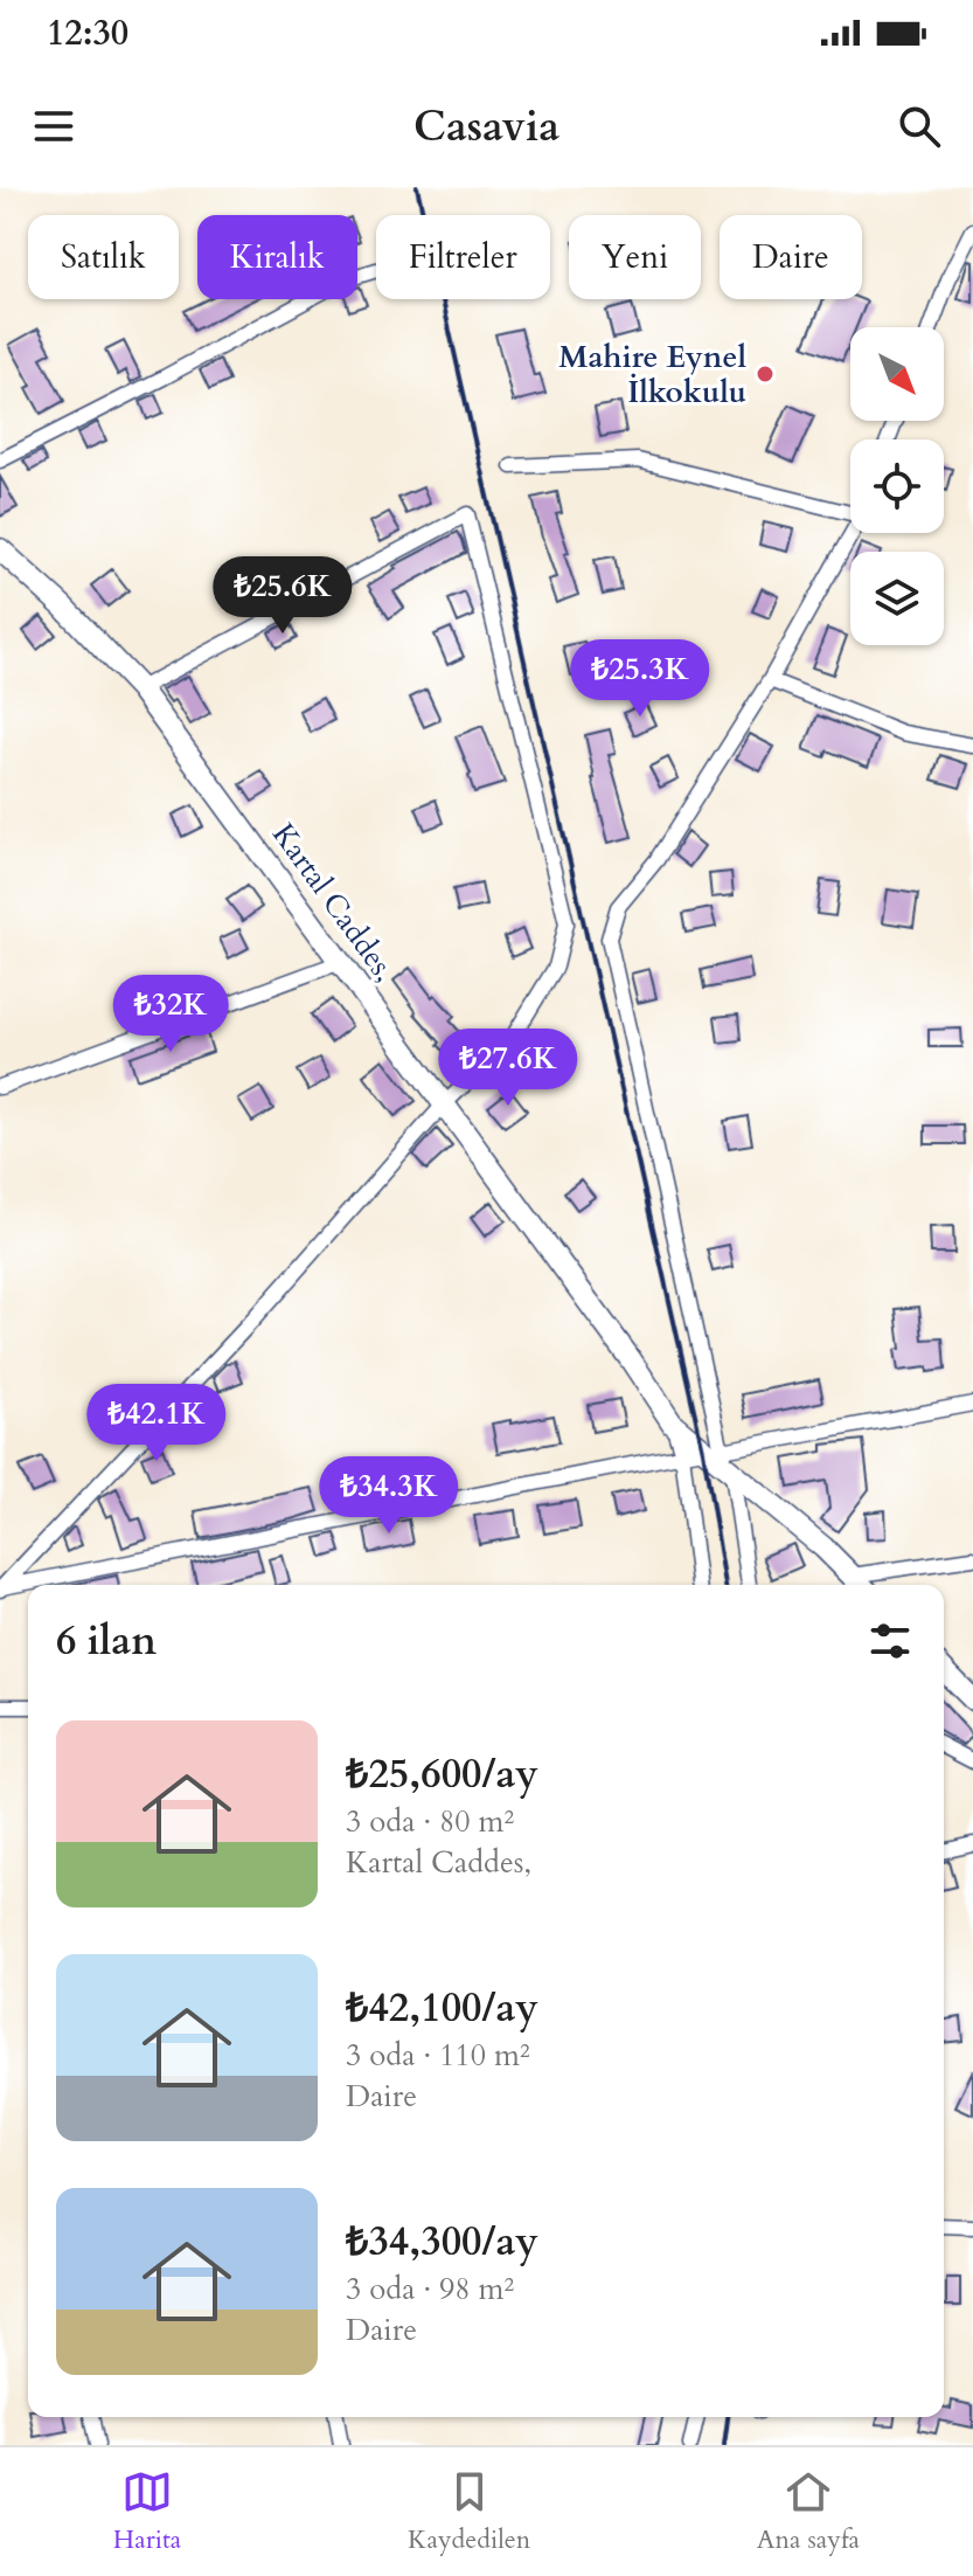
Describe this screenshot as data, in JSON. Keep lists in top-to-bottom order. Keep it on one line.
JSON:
{"streets":{"main road":["Kartal Caddes,"]},"places":["Mahire Eynel İlkokulu"],"north":"bottom right","page":{"status":"12:30","header":"Casavia","chip":["Satılık","Kiralık","Filtreler","Yeni","Daire"],"price":["₺25.6K","₺25.3K","₺32K","₺27.6K","₺42.1K","₺34.3K"],"heading":"6 ilan","list":[{"name":"₺25,600/ay","note":"3 oda · 80 m² · Kartal Caddes,"},{"name":"₺42,100/ay","note":"3 oda · 110 m² · Daire"},{"name":"₺34,300/ay","note":"3 oda · 98 m² · Daire"}],"tabs":["Harita","Kaydedilen","Ana sayfa"]}}
